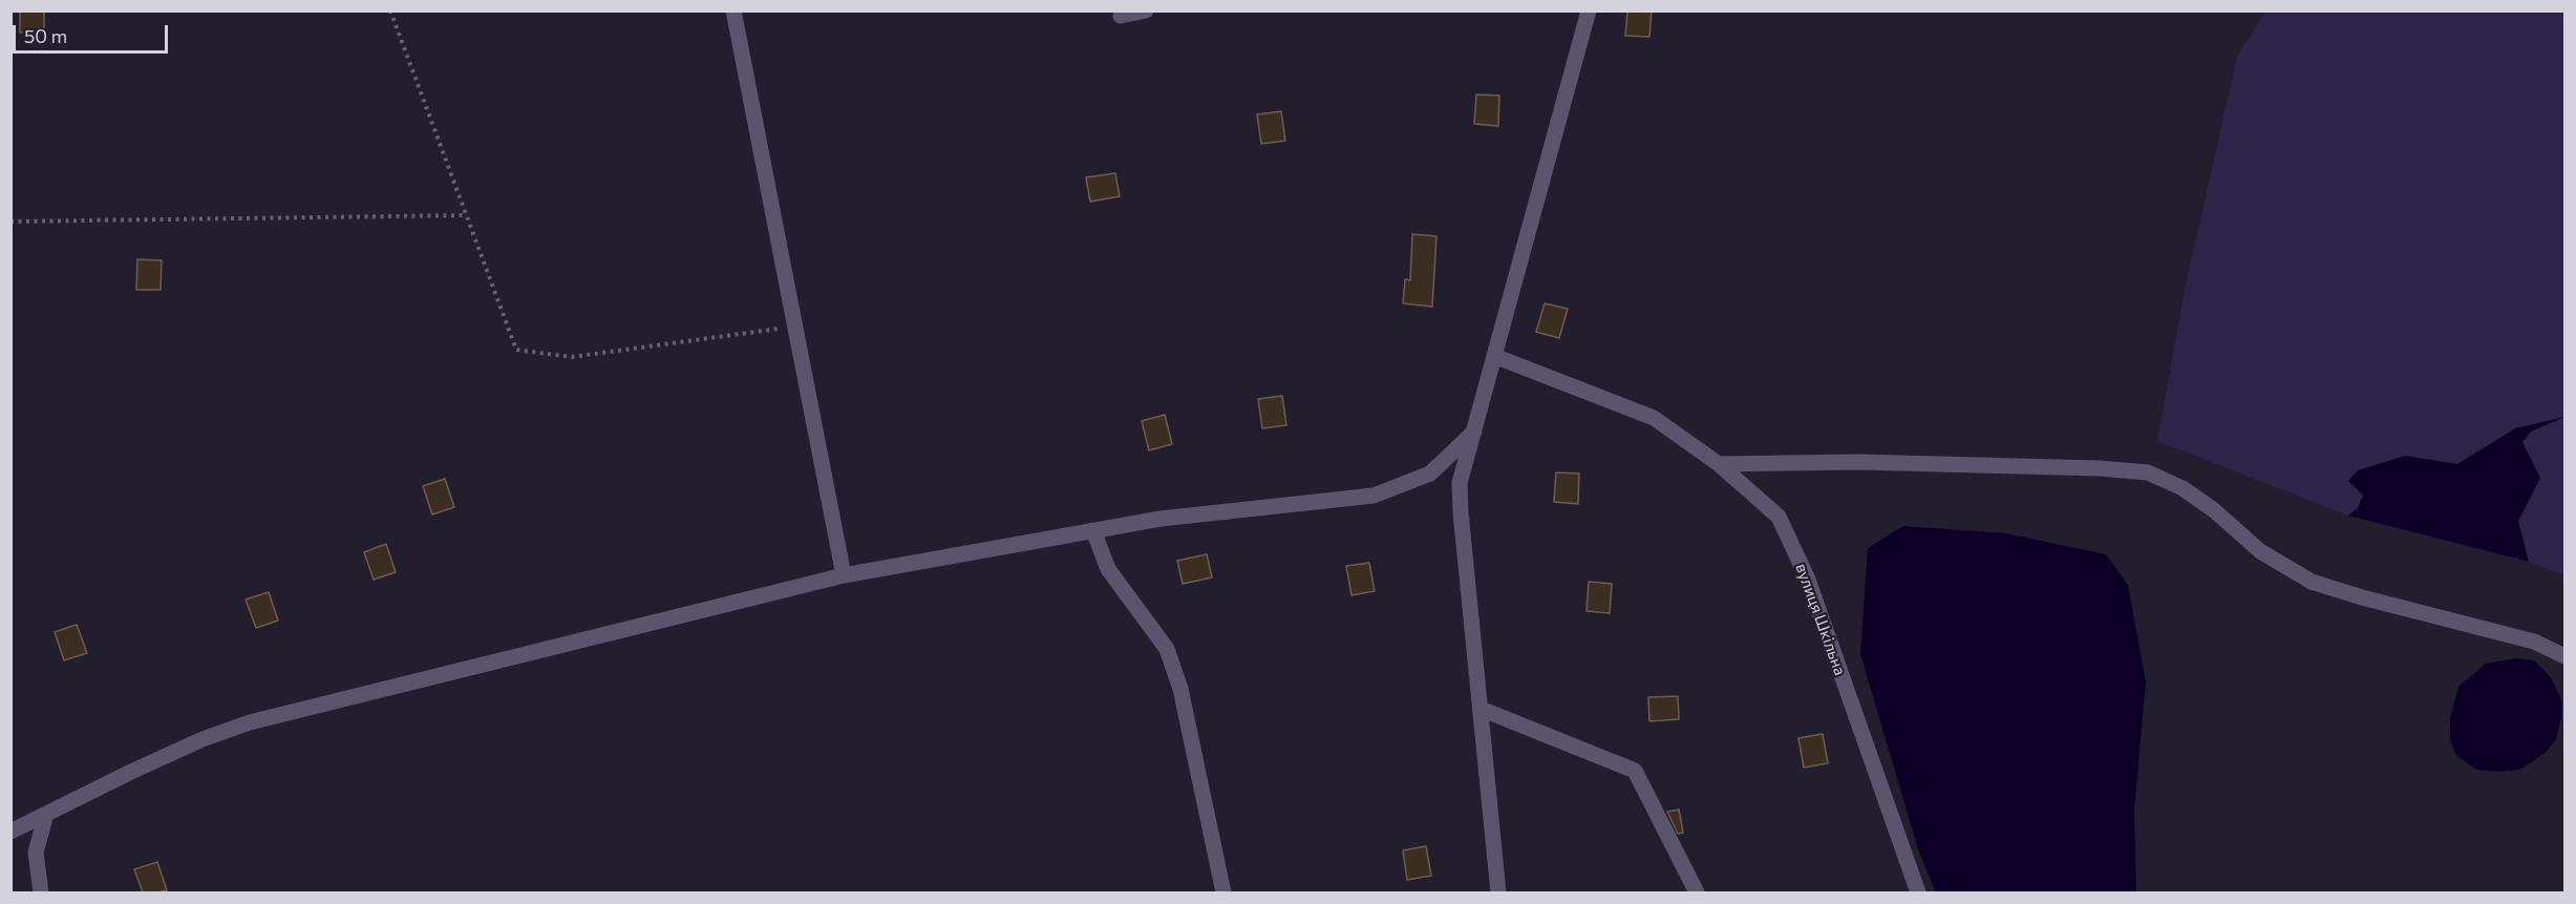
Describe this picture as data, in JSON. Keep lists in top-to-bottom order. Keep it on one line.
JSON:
{"streets":{"street":["вулиця Шкільна"]},"scale_bar":"50 m"}
